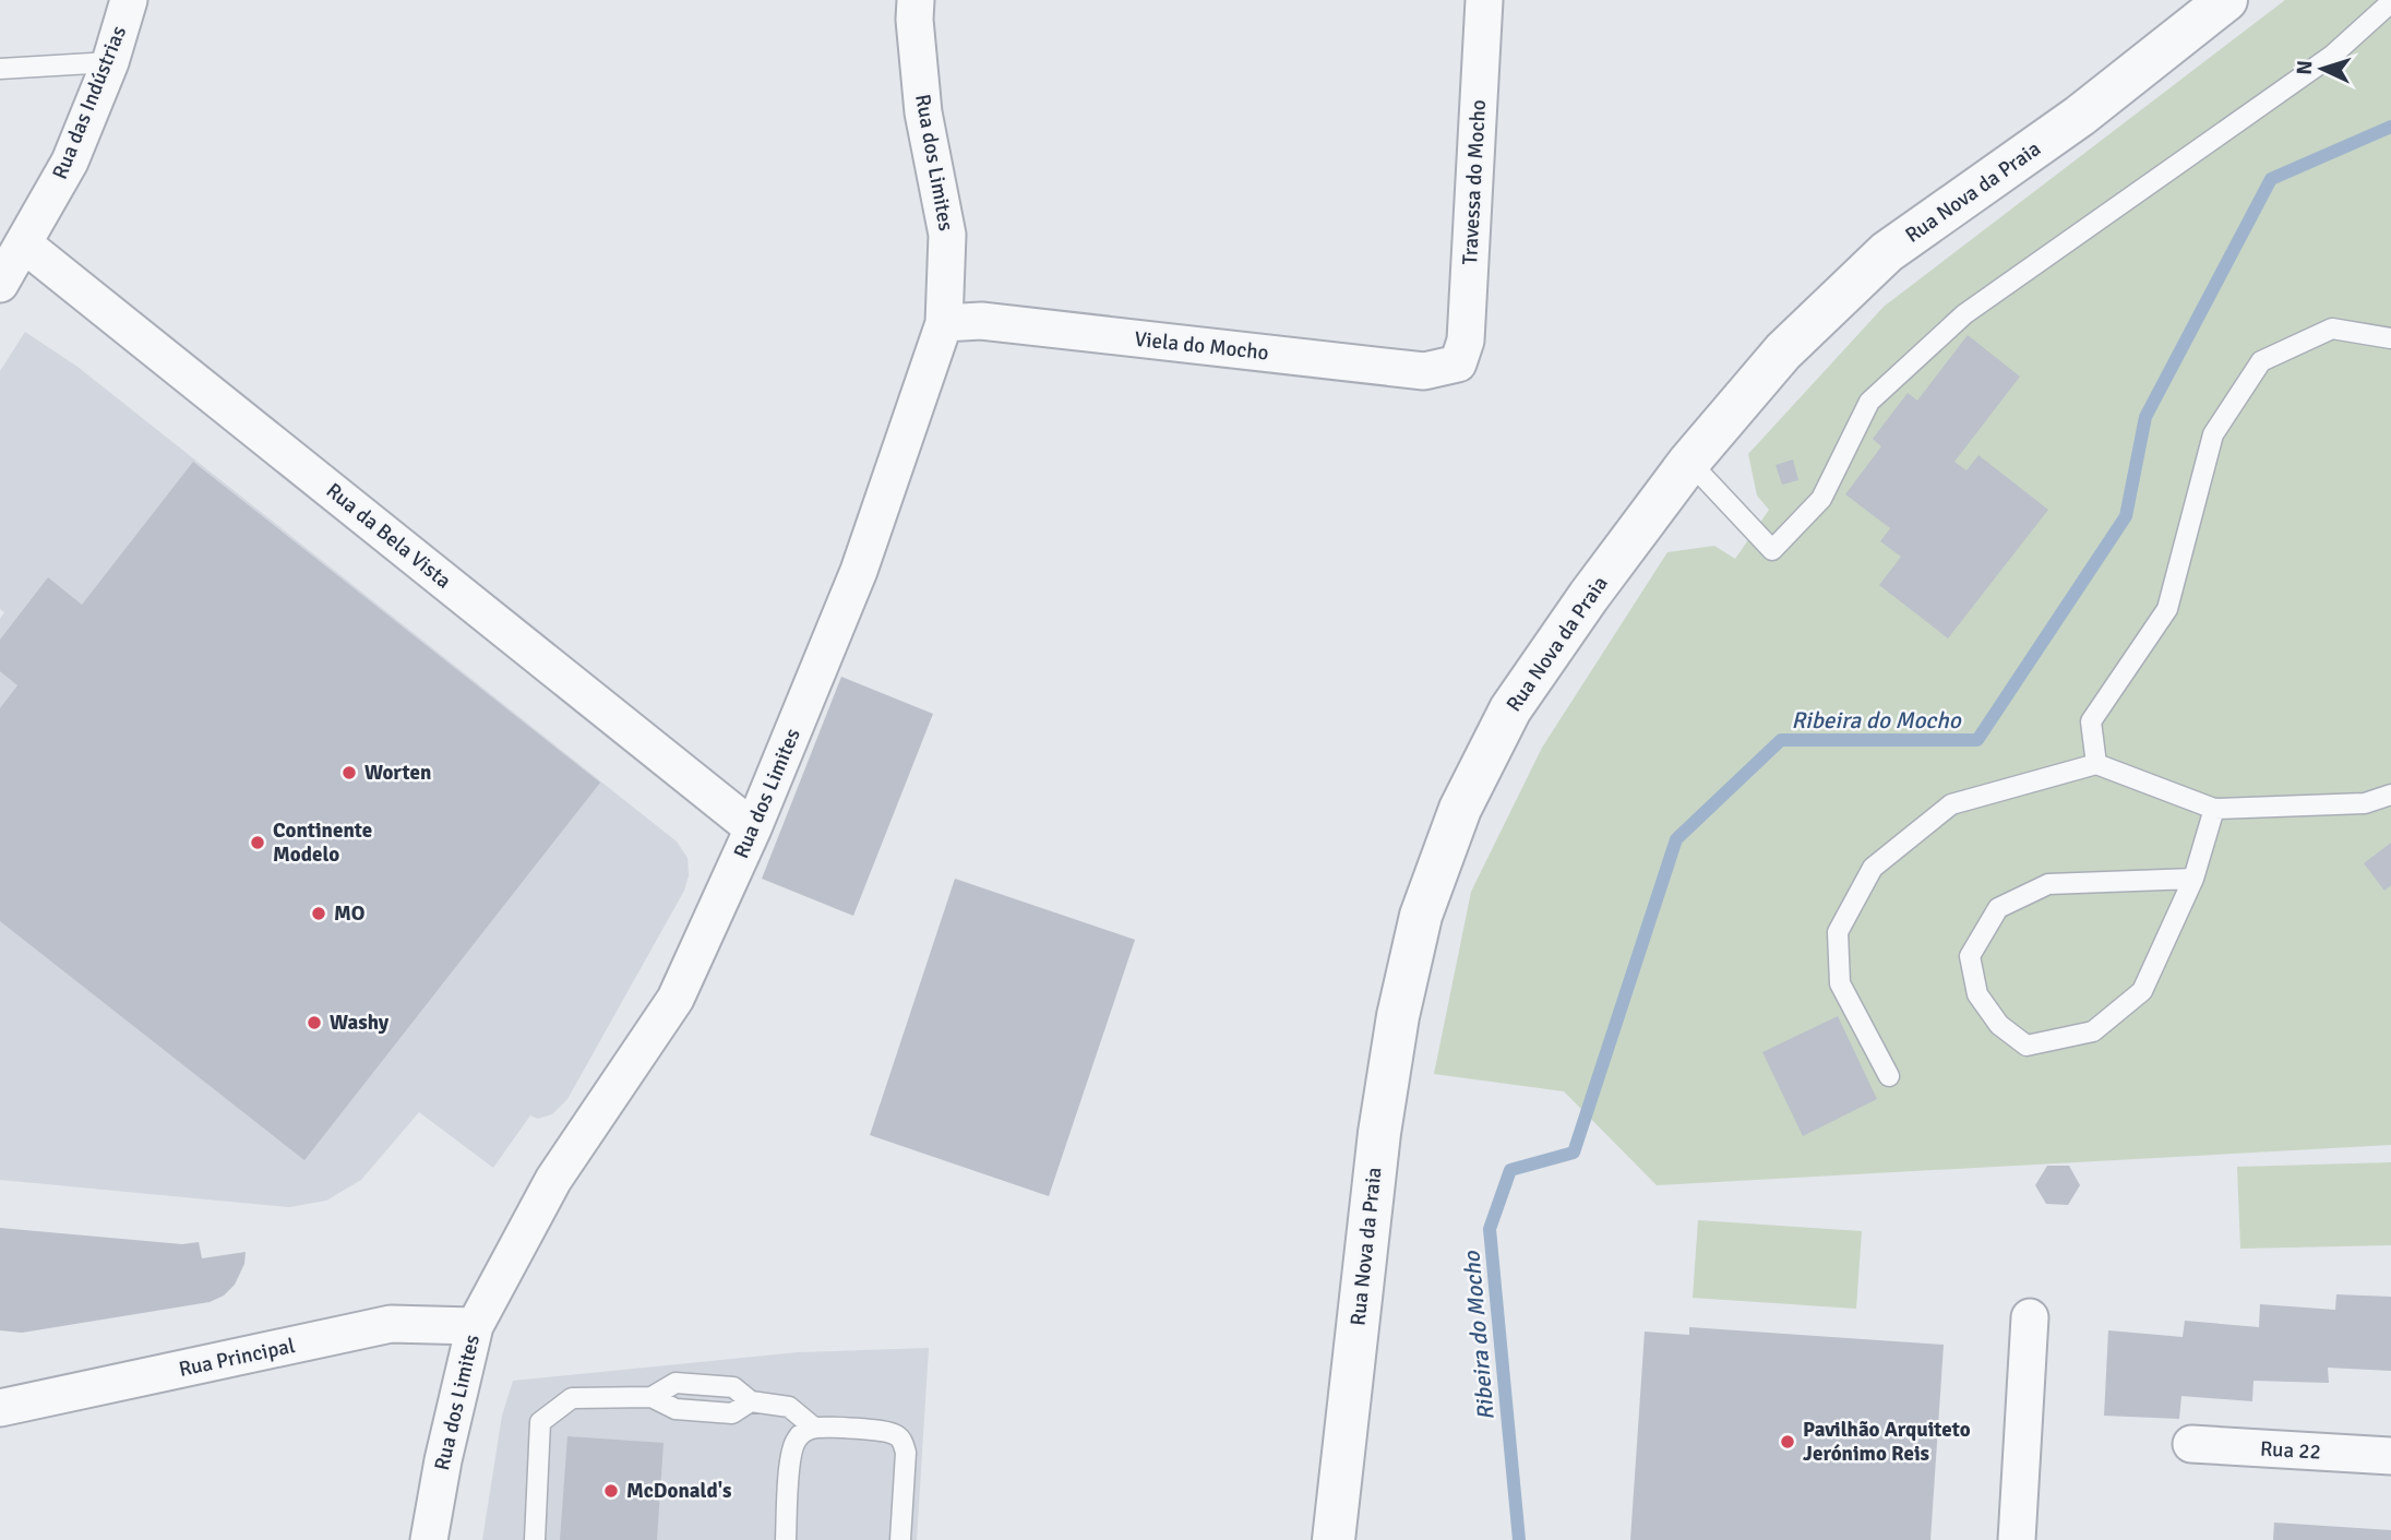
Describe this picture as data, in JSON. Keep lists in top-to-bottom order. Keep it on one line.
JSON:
{"streets":{"street":["Rua das Indústrias","Rua dos Limites","Travessa do Mocho","Rua Nova da Praia","Viela do Mocho","Rua da Bela Vista","Rua Principal","Rua 22"]},"crossings":[["Rua das Indústrias","Rua da Bela Vista"],["Rua dos Limites","Viela do Mocho"],["Rua dos Limites","Rua da Bela Vista"],["Rua dos Limites","Rua Principal"],["Travessa do Mocho","Viela do Mocho"]],"water":["Ribeira do Mocho"],"places":["Worten","Continente Modelo","MO","Washy","Pavilhão Arquiteto Jerónimo Reis","McDonald's"],"north":"left"}
